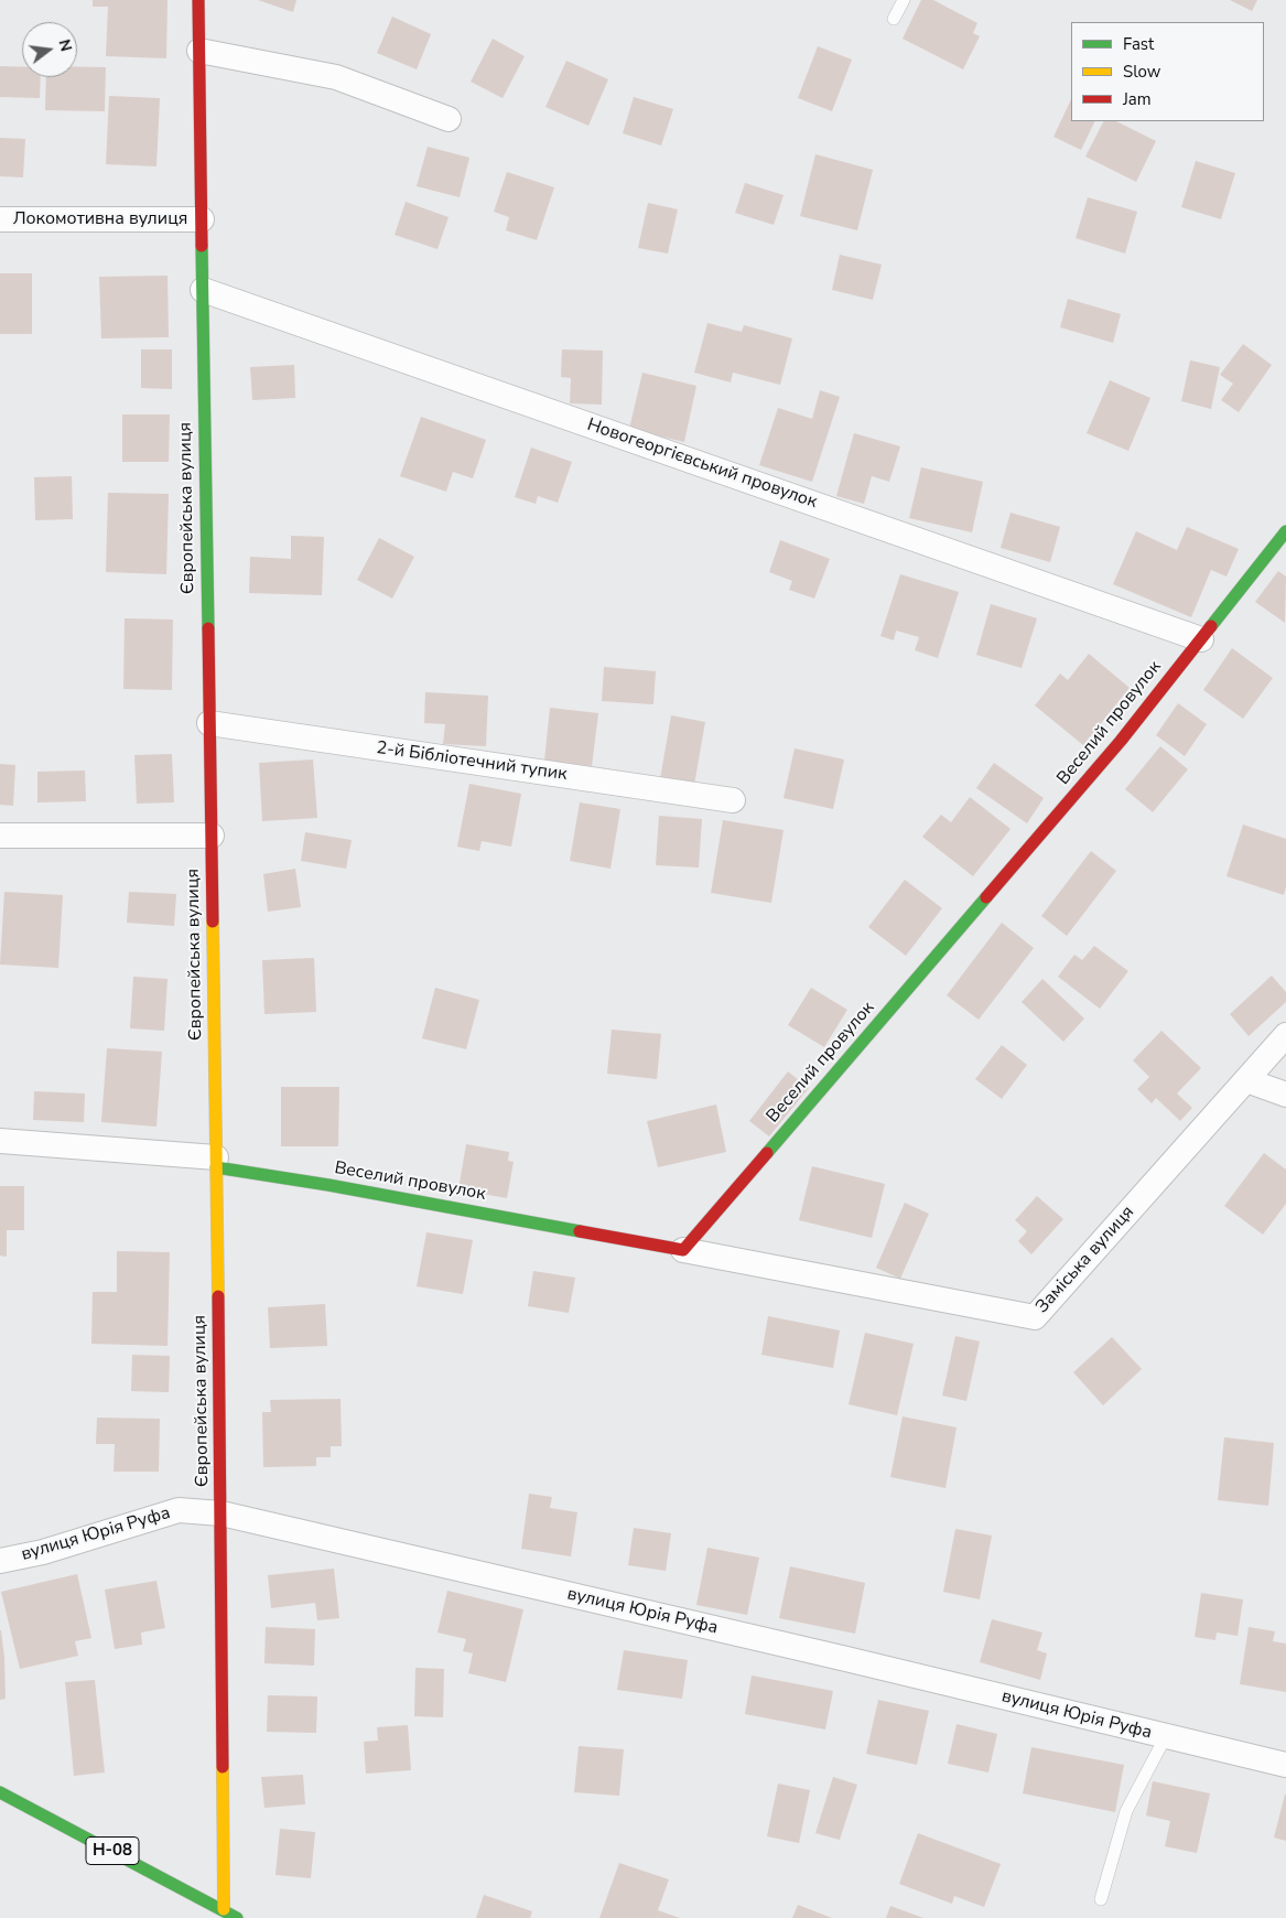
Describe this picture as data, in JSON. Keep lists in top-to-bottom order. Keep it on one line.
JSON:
{"streets":{"street":["Локомотивна вулиця","Новогеоргієвський провулок","Європейська вулиця","Веселий провулок","2-й Бібліотечний тупик","Заміська вулиця","вулиця Юрія Руфа","Н-08"]},"crossings":[["Локомотивна вулиця","Європейська вулиця"],["Новогеоргієвський провулок","Європейська вулиця"],["Новогеоргієвський провулок","Веселий провулок"],["Європейська вулиця","Веселий провулок"],["Європейська вулиця","2-й Бібліотечний тупик"],["Європейська вулиця","вулиця Юрія Руфа"],["Європейська вулиця","Н-08"],["Веселий провулок","Заміська вулиця"]],"legend":["Fast","Slow","Jam"],"north":"right"}
